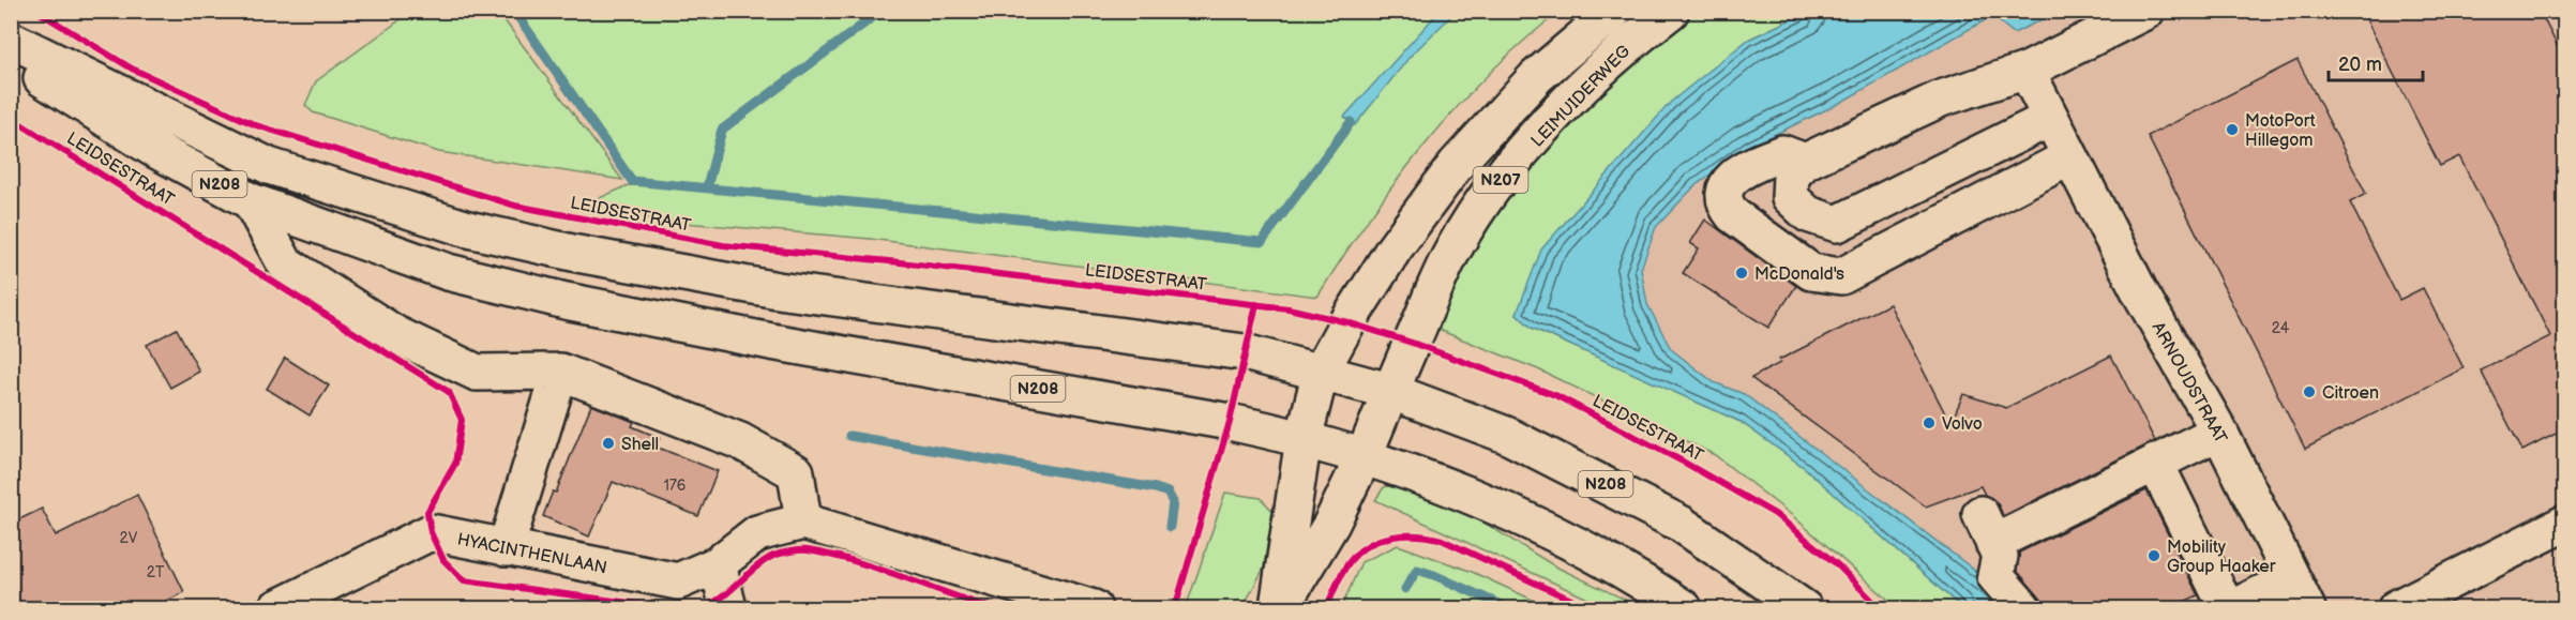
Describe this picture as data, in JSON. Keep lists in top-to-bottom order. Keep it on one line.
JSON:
{"streets":{"main road":["LEIMUIDERWEG","LEIDSESTRAAT","N207","N208","ARNOUDSTRAAT","HYACINTHENLAAN"]},"crossings":[["LEIMUIDERWEG","N207"],["LEIMUIDERWEG","N208"],["LEIDSESTRAAT","N207"],["N207","N208"]],"places":["MotoPort Hillegom","McDonald's","Citroen","Volvo","Shell","Mobility Group Haaker"],"house_numbers":["24","176","2V","2T"],"scale_bar":"20 m"}
